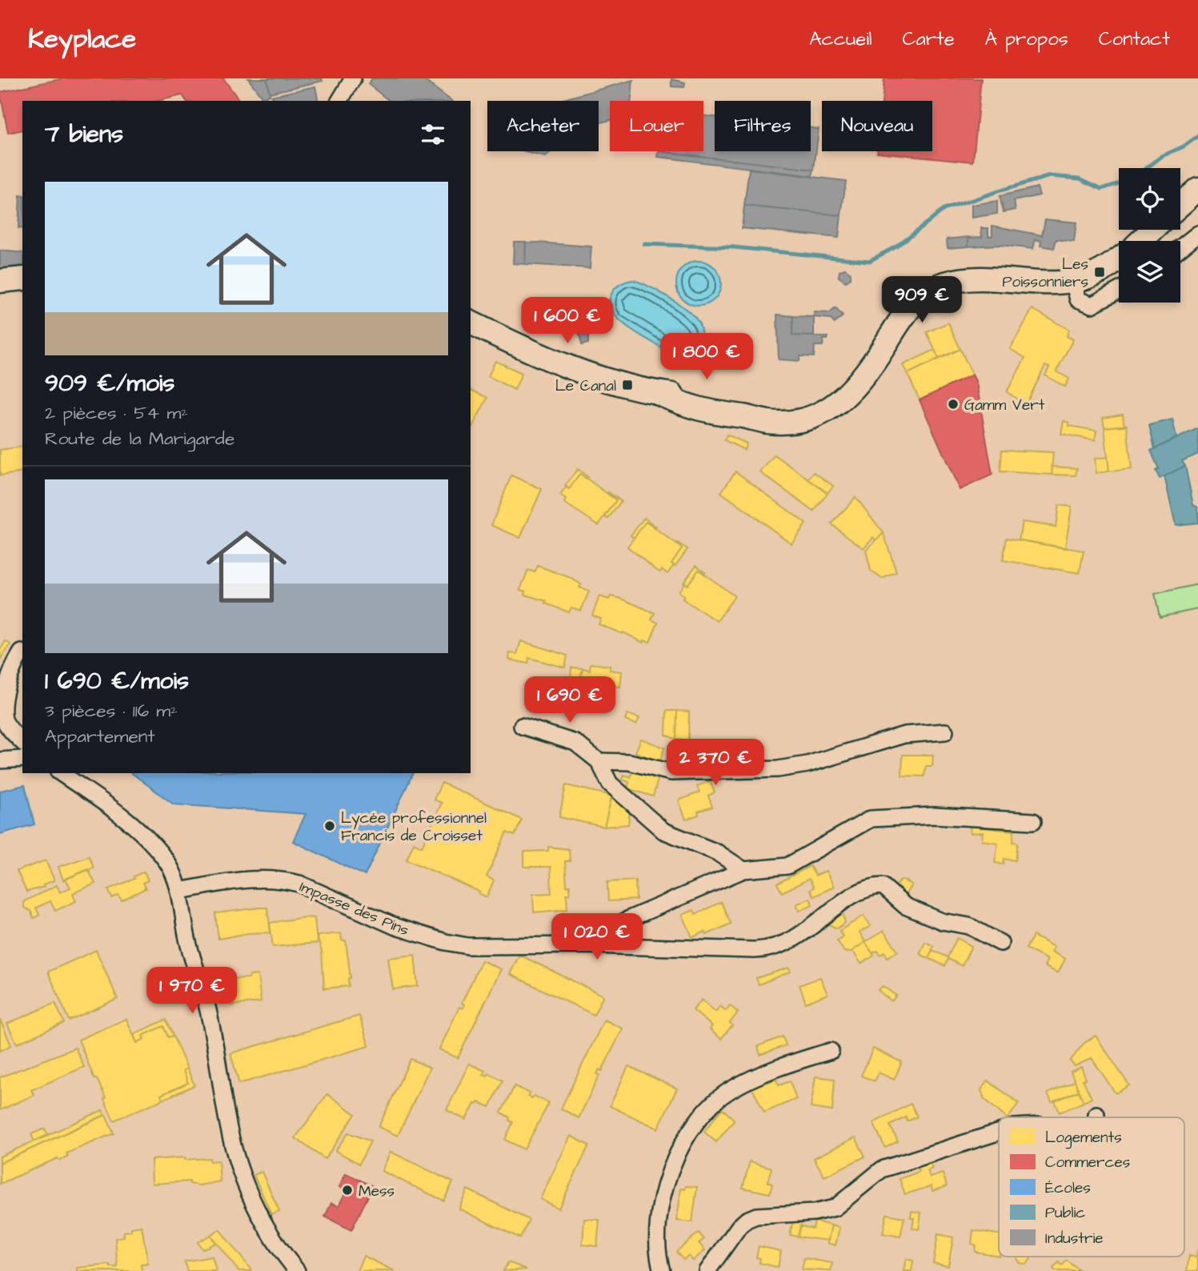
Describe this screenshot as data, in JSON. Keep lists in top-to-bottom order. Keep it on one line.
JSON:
{"streets":{"street":["Impasse des Pins"]},"places":{"transit":["Les Poissonniers","Le Canal"],"other":["Gamm Vert","Lycée professionnel Francis de Croisset","Mess"]},"legend":["Logements","Commerces","Écoles","Public","Industrie"],"page":{"header":"Keyplace","nav":["Accueil","Carte","À propos","Contact"],"chip":["Acheter","Louer","Filtres","Nouveau"],"heading":"7 biens","list":[{"name":"909 €/mois","note":"2 pièces · 54 m² · Route de la Marigarde"},{"name":"1 690 €/mois","note":"3 pièces · 116 m² · Appartement"}],"price":["909 €","1 600 €","1 800 €","1 690 €","2 370 €","1 020 €","1 970 €"]}}
